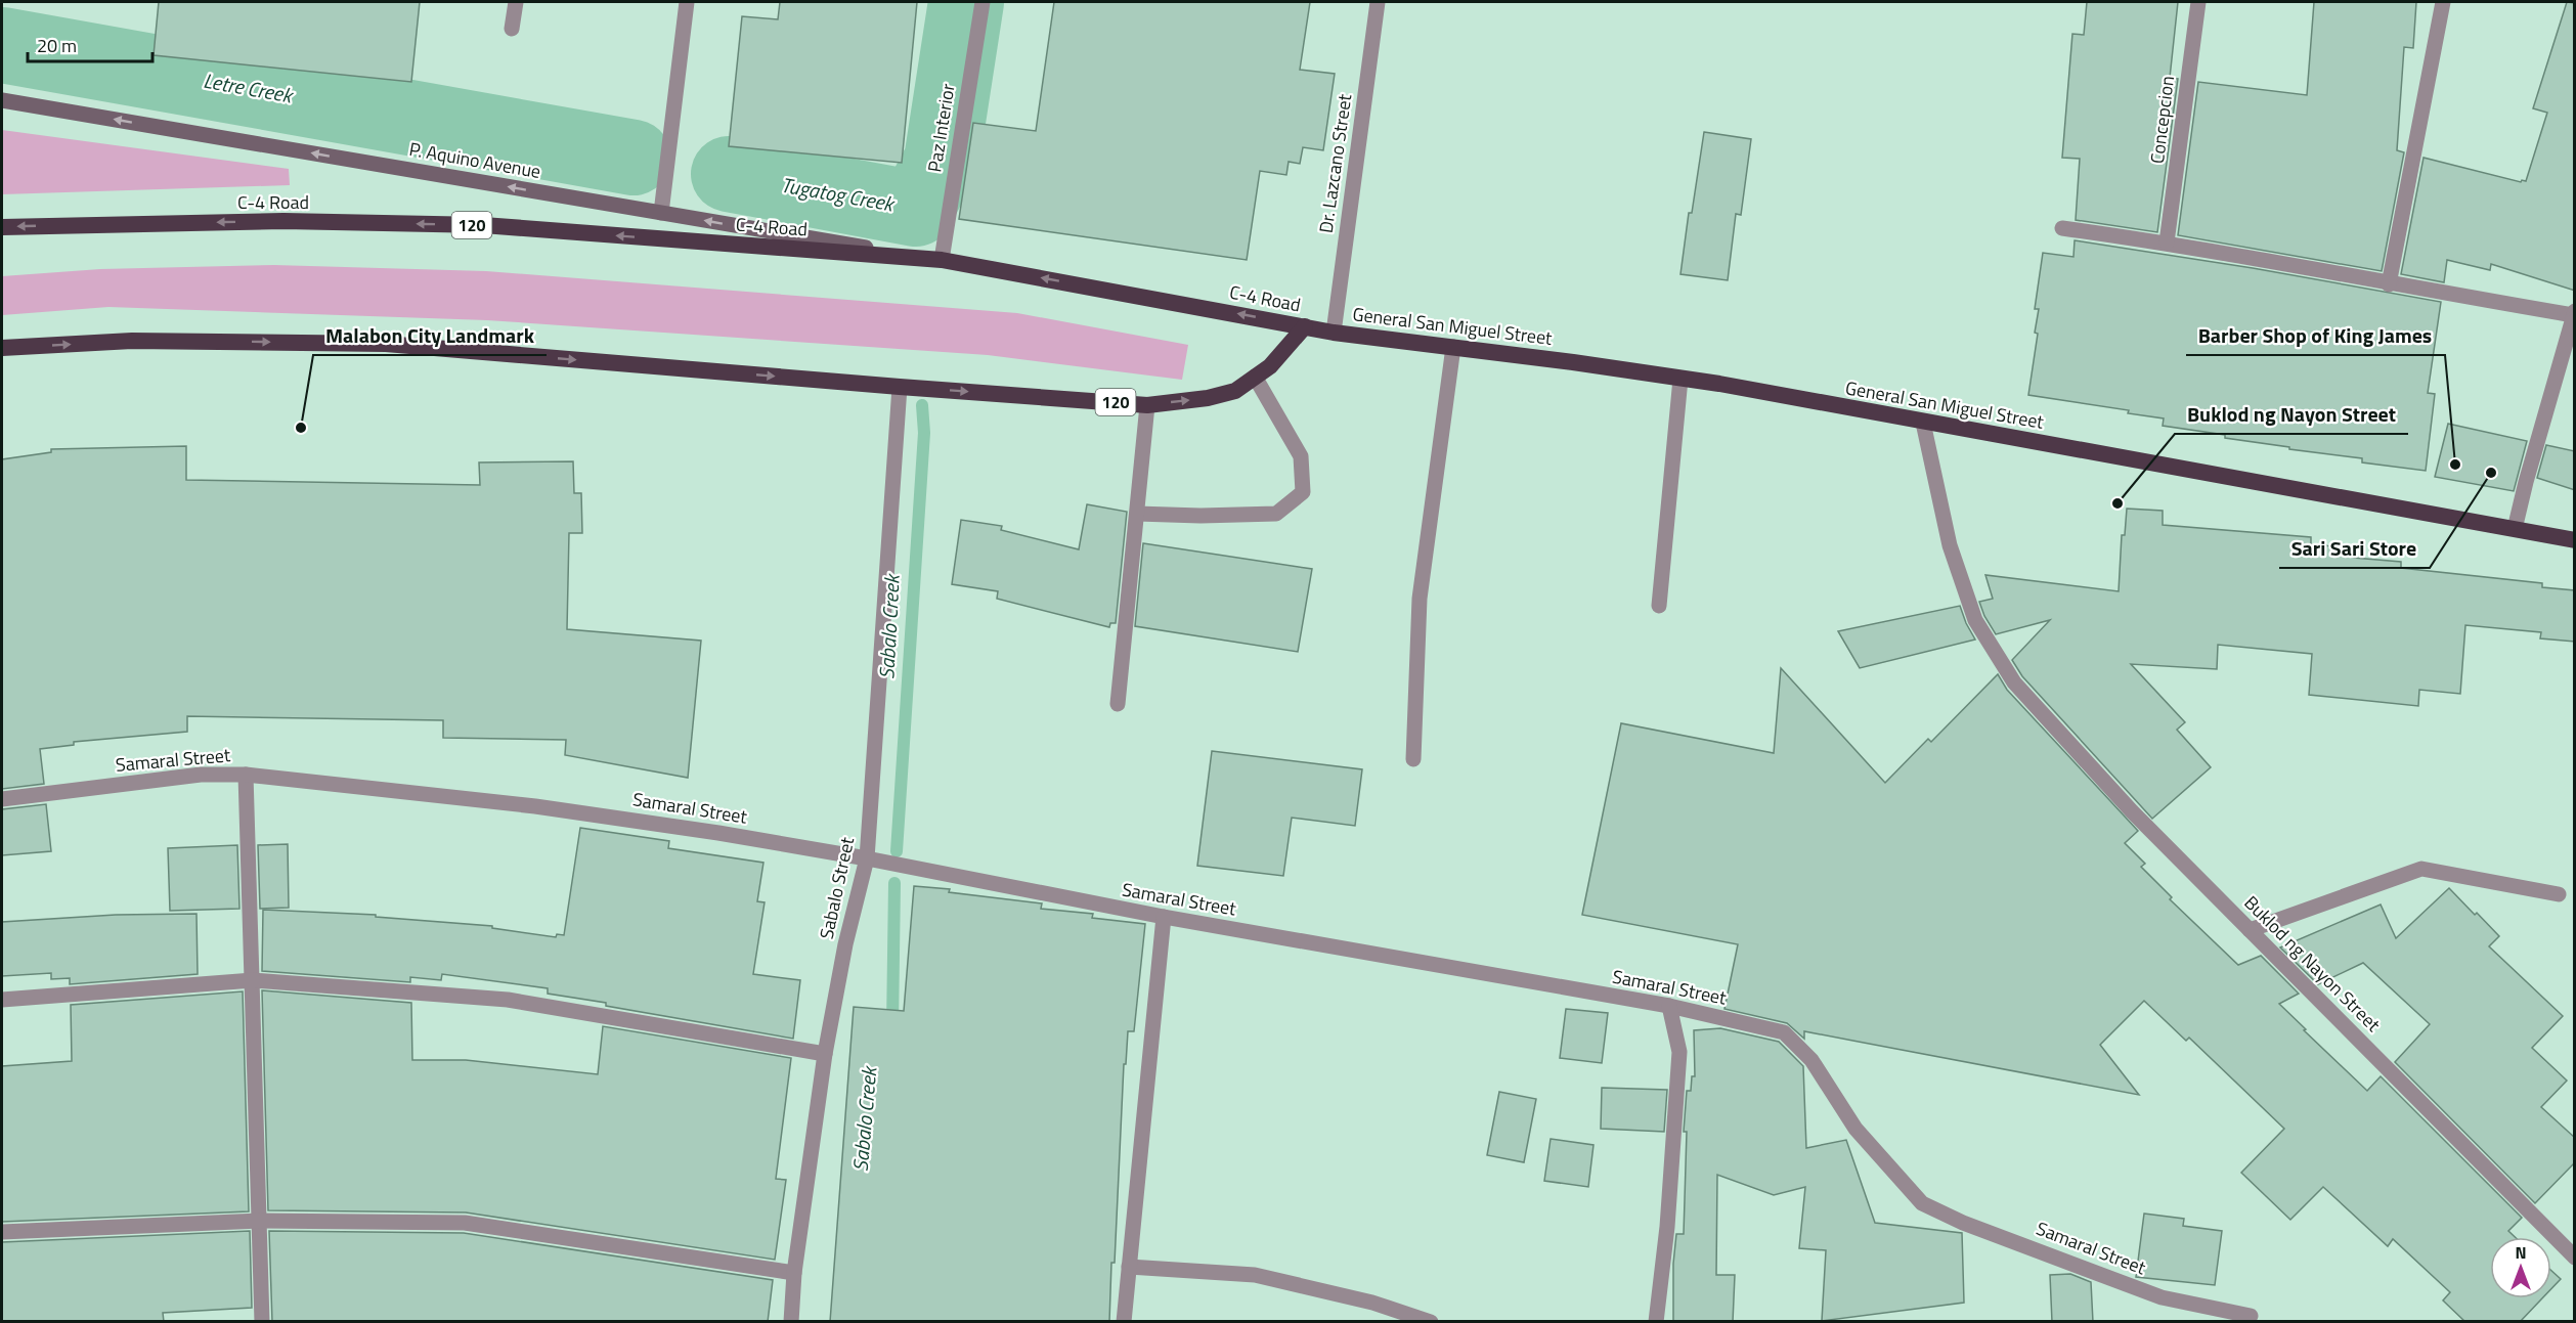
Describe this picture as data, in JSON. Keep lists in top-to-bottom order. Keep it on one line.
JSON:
{"streets":{"highway":["C-4 Road","120","General San Miguel Street"],"main road":["P. Aquino Avenue"],"street":["Concepcion","Paz Interior","Dr. Lazcano Street","Samaral Street","Sabalo Street","Buklod ng Nayon Street"]},"crossings":[["Paz Interior","P. Aquino Avenue"],["Paz Interior","C-4 Road"],["P. Aquino Avenue","C-4 Road"],["Dr. Lazcano Street","General San Miguel Street"],["C-4 Road","General San Miguel Street"],["C-4 Road","Sabalo Street"],["General San Miguel Street","Buklod ng Nayon Street"],["Samaral Street","Sabalo Street"]],"one_way":["P. Aquino Avenue"],"water":["Letre Creek","Tugatog Creek","Sabalo Creek"],"places":["Malabon City Landmark","Barber Shop of King James","Sari Sari Store","Buklod ng Nayon Street"],"scale_bar":"20 m","north":"top"}
